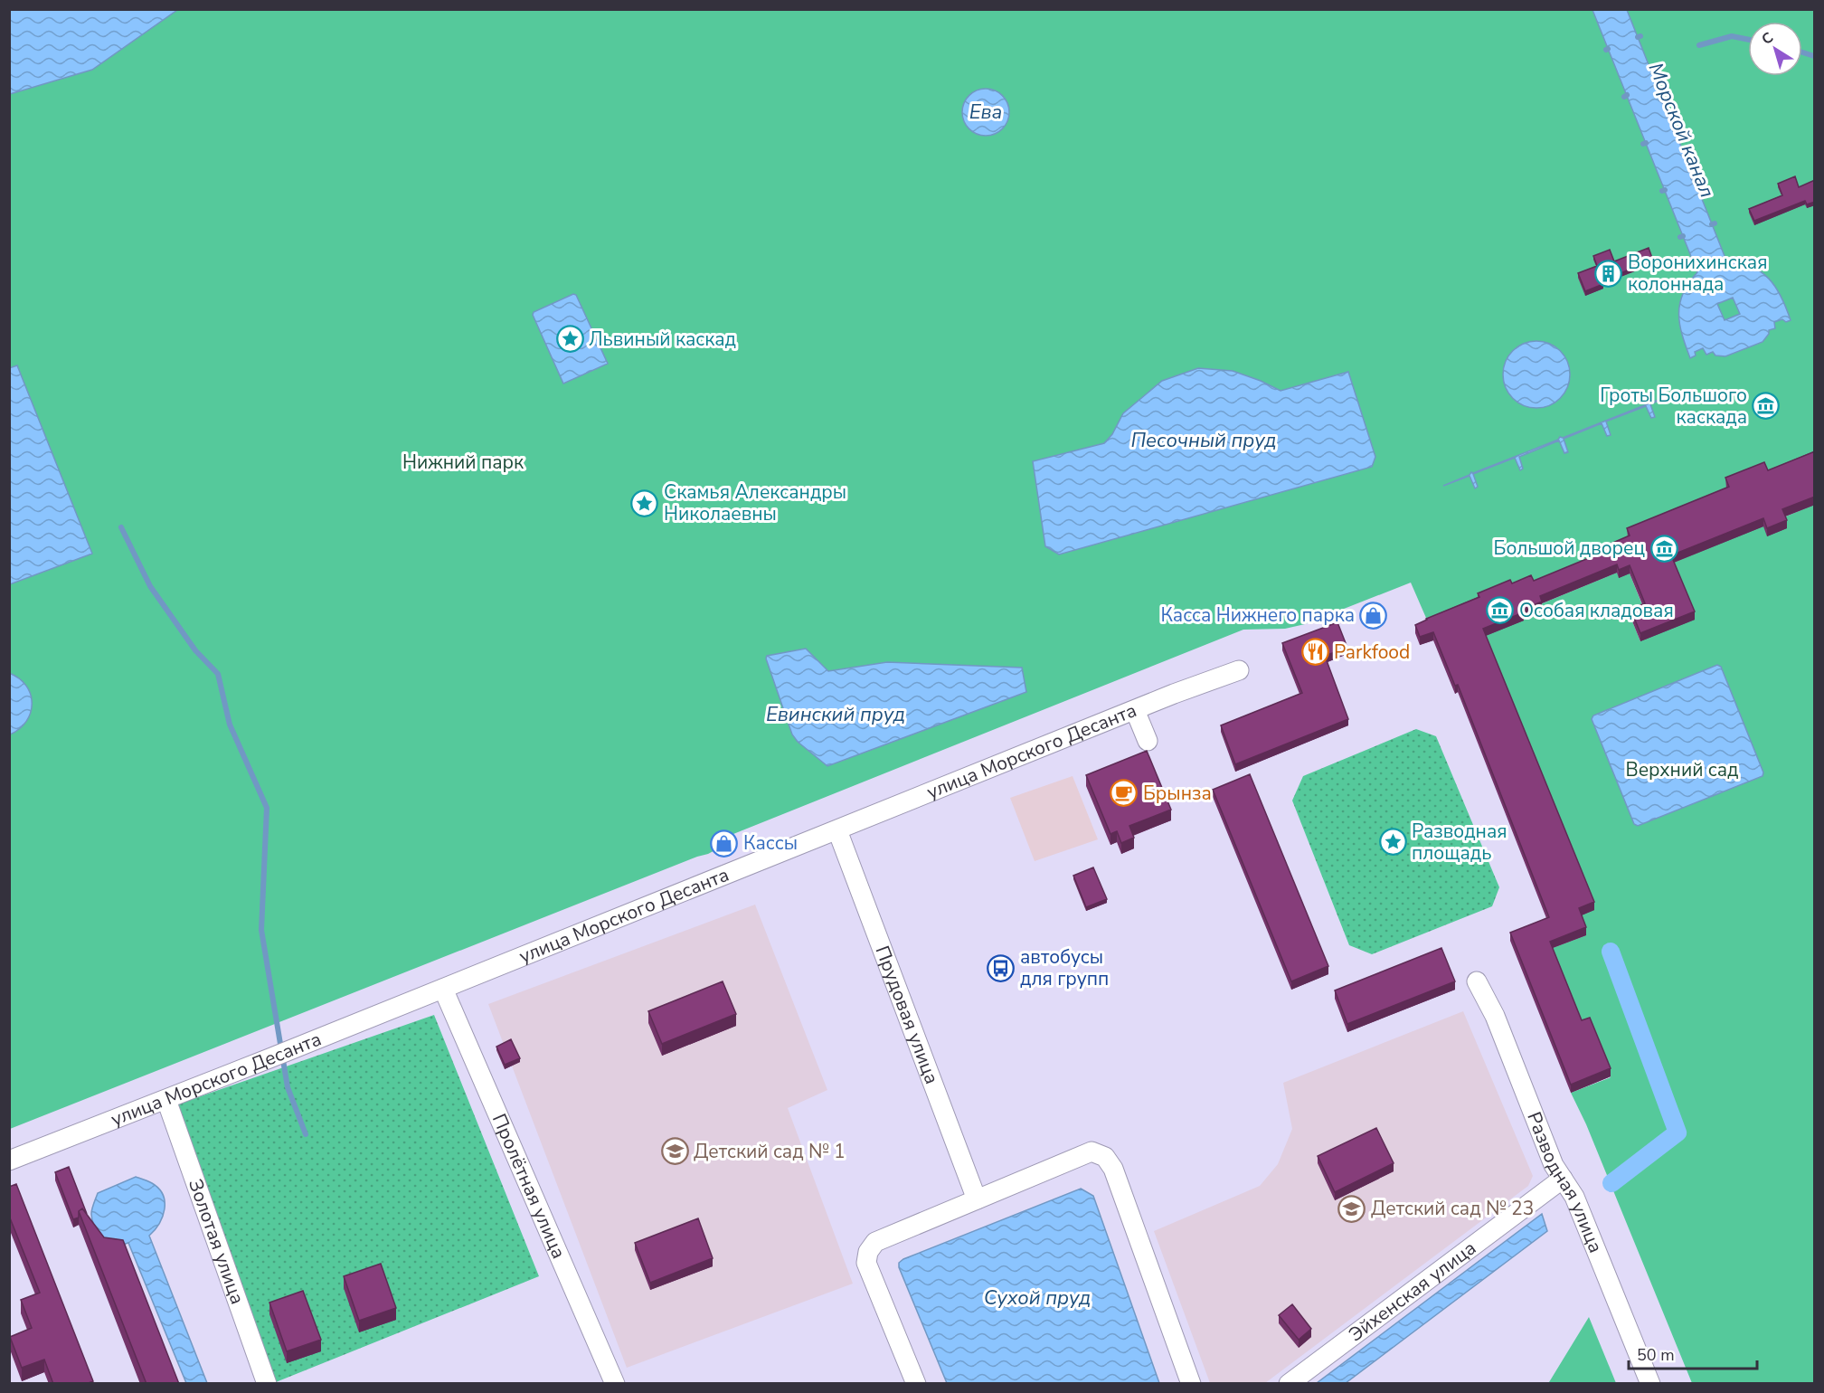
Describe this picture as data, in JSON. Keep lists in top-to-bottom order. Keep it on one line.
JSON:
{"streets":{"street":["улица Морского Десанта","Прудовая улица","Разводная улица","Пролётная улица","Золотая улица","Эйхенская улица"]},"crossings":[["улица Морского Десанта","Прудовая улица"],["улица Морского Десанта","Пролётная улица"],["улица Морского Десанта","Золотая улица"],["Разводная улица","Эйхенская улица"]],"water":["Ева","Морской канал","Песочный пруд","Евинский пруд","Сухой пруд"],"parks":["Нижний парк","Верхний сад"],"places":{"building":["Воронихинская колоннада"],"place":["Львиный каскад","Скамья Александры Николаевны","Разводная площадь"],"museum":["Гроты Большого каскада","Большой дворец","Особая кладовая"],"shop":["Касса Нижнего парка","Кассы"],"restaurant":["Parkfood"],"cafe":["Брынза"],"bus stop":["автобусы для групп"],"school or university":["Детский сад № 1","Детский сад № 23"]},"scale_bar":"50 m","north":"top left"}
